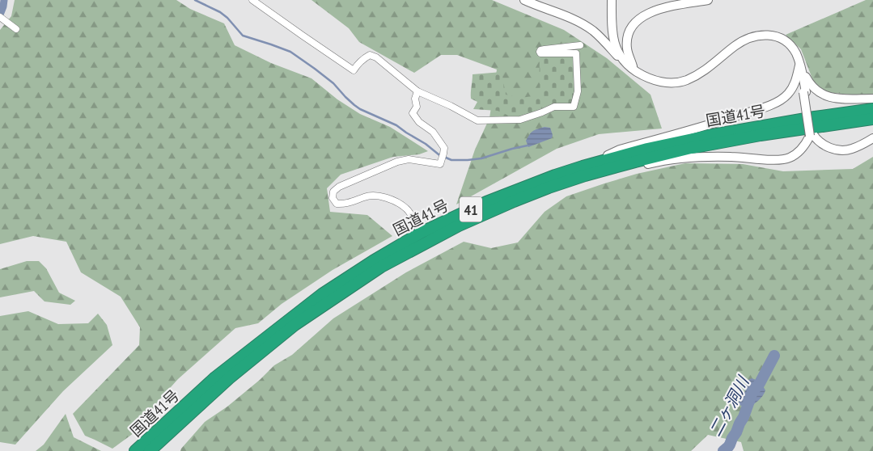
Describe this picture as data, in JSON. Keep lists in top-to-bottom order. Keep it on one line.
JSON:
{"streets":{"highway":["国道41号","41"]},"water":["二ヶ洞川"]}
